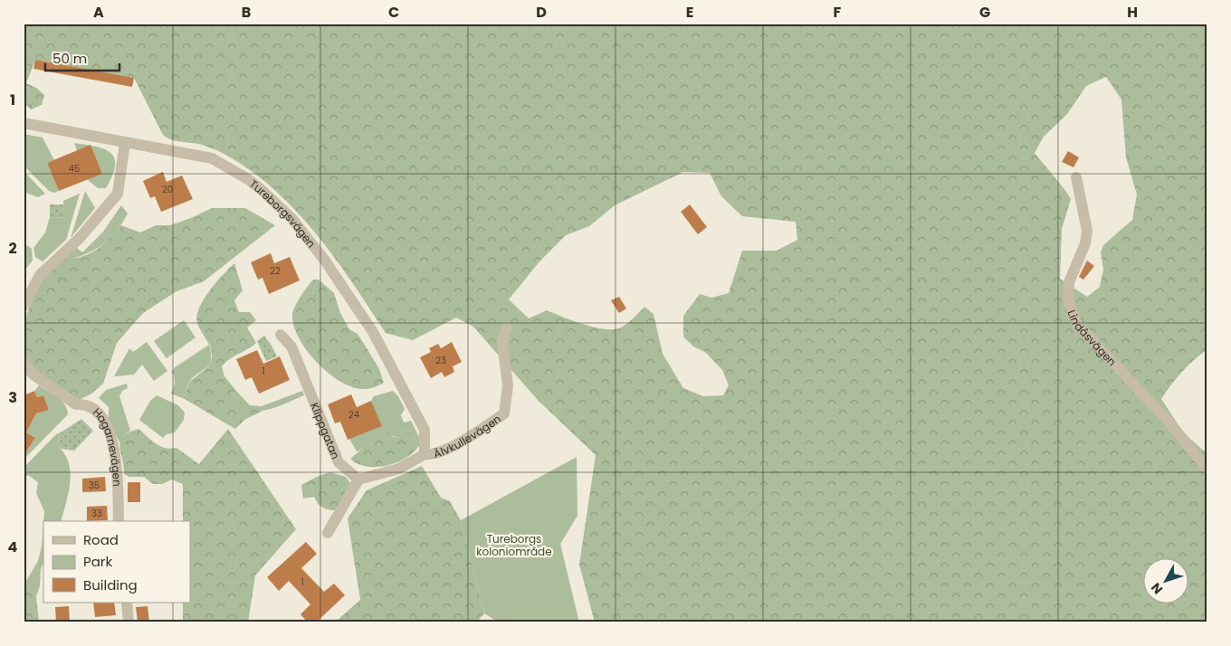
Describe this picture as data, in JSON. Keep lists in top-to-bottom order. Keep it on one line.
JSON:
{"streets":{"street":["Tureborgsvägen","Lindåsvägen","Klippgatan","Älvkullevägen","Hagarnevägen"]},"crossings":[["Tureborgsvägen","Älvkullevägen"]],"parks":["Tureborgs koloniområde"],"house_numbers":["45","20","22","23","1","24","35","33","1"],"legend":["Road","Park","Building"],"scale_bar":"50 m","north":"bottom left","grid":{"columns":["A","B","C","D","E","F","G","H"],"rows":["1","2","3","4"]}}
